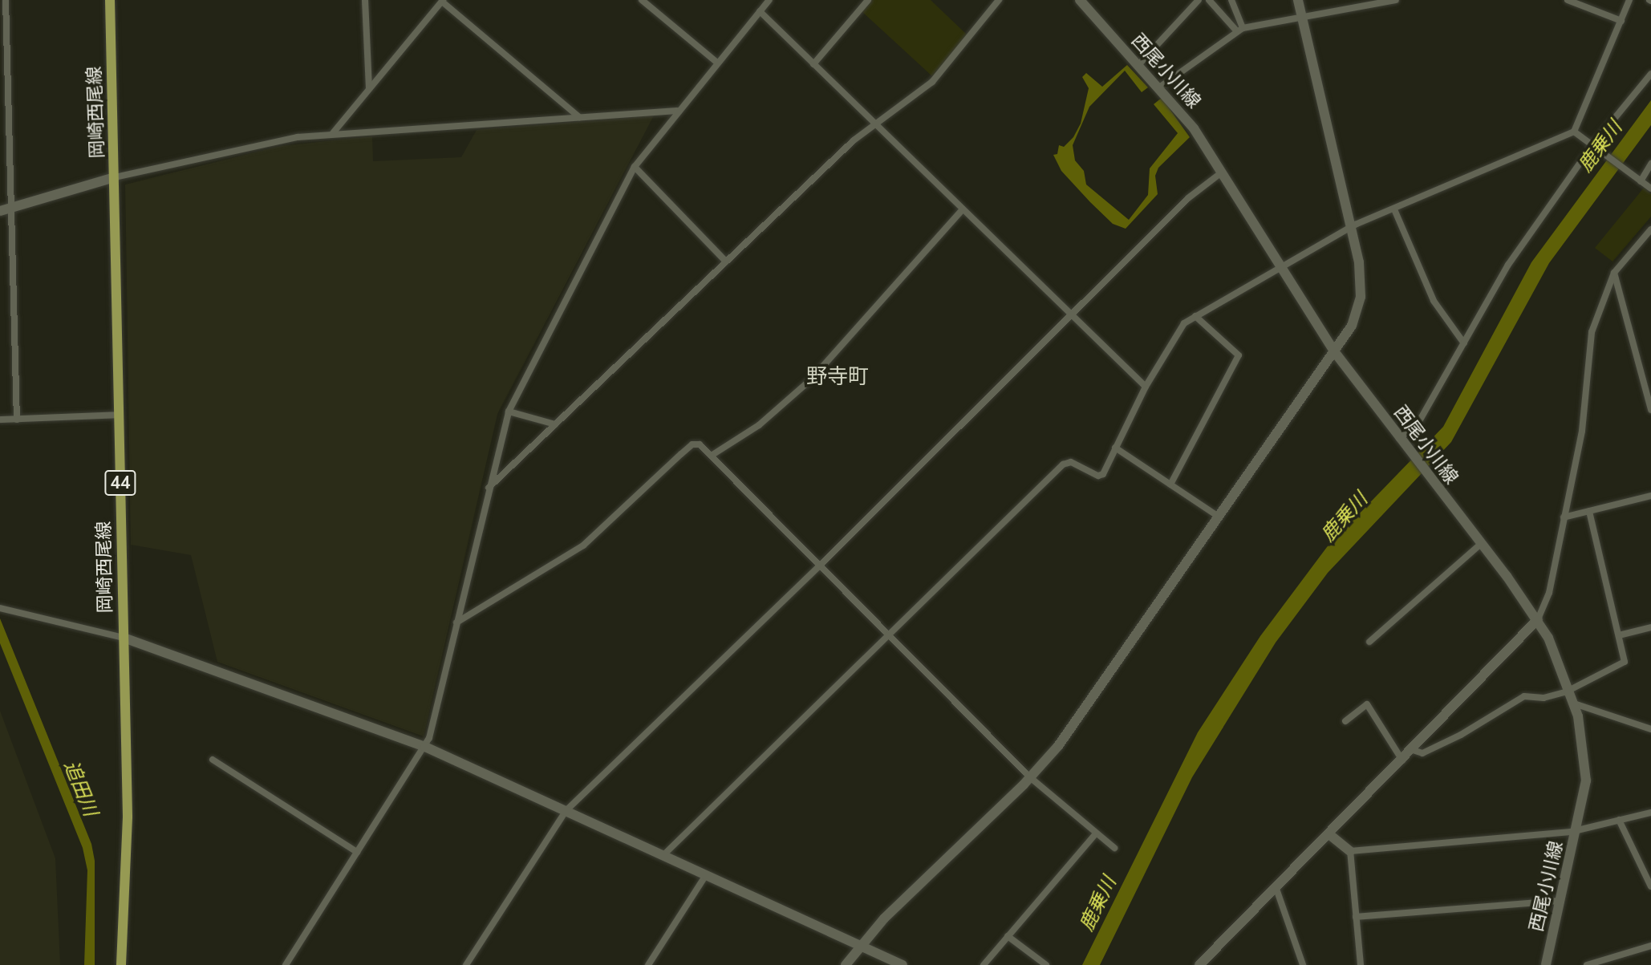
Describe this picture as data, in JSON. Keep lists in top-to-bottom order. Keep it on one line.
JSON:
{"streets":{"main road":["岡崎西尾線","44"],"street":["西尾小川線"]},"districts":["野寺町"],"water":["鹿乗川","追田川"]}
